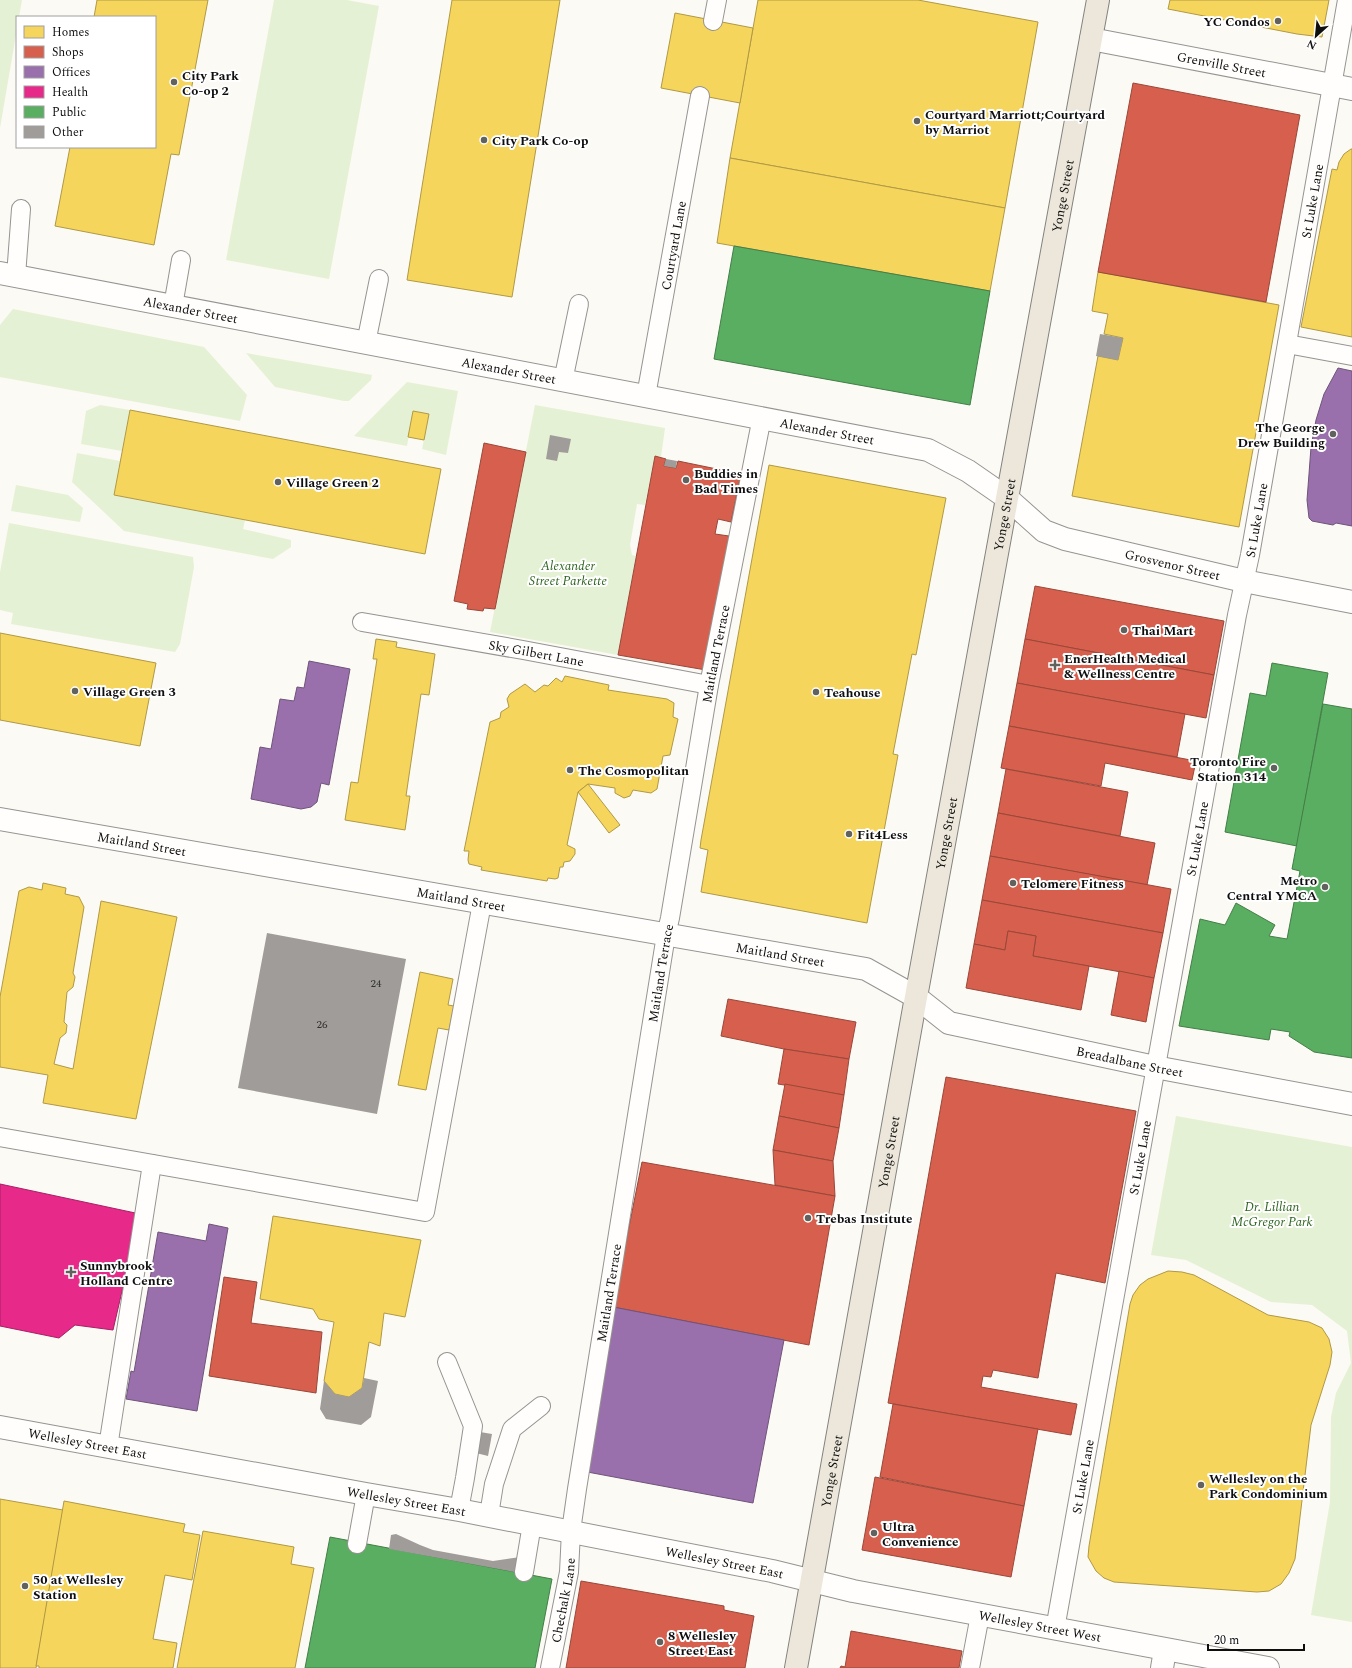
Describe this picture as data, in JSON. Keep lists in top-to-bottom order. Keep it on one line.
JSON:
{"streets":{"main road":["Yonge Street"],"street":["Grenville Street","Alexander Street","Grosvenor Street","Maitland Street","Breadalbane Street","Wellesley Street East","Wellesley Street West"],"lane":["St Luke Lane","Courtyard Lane","Sky Gilbert Lane","Maitland Terrace","Chechalk Lane"]},"crossings":[["Grenville Street","Yonge Street"],["Grenville Street","St Luke Lane"],["Yonge Street","Alexander Street"],["Yonge Street","Grosvenor Street"],["Yonge Street","Maitland Street"],["Yonge Street","Breadalbane Street"],["Yonge Street","Wellesley Street East"],["Yonge Street","Wellesley Street West"],["St Luke Lane","Grosvenor Street"],["St Luke Lane","Breadalbane Street"],["St Luke Lane","Wellesley Street West"],["Courtyard Lane","Alexander Street"],["Alexander Street","Grosvenor Street"],["Alexander Street","Maitland Terrace"],["Sky Gilbert Lane","Maitland Terrace"],["Maitland Terrace","Maitland Street"],["Maitland Terrace","Wellesley Street East"],["Maitland Terrace","Chechalk Lane"],["Maitland Street","Breadalbane Street"],["Wellesley Street East","Chechalk Lane"],["Wellesley Street East","Wellesley Street West"]],"parks":["Alexander Street Parkette","Dr. Lillian McGregor Park"],"places":{"other":["YC Condos","City Park Co-op 2","Courtyard Marriott;Courtyard by Marriot","City Park Co-op","The George Drew Building","Buddies in Bad Times","Village Green 2","Thai Mart","Village Green 3","Teahouse","Toronto Fire Station 314","The Cosmopolitan","Fit4Less","Telomere Fitness","Metro Central YMCA","Trebas Institute","Wellesley on the Park Condominium","Ultra Convenience","50 at Wellesley Station","8 Wellesley Street East"],"health":["EnerHealth Medical & Wellness Centre","Sunnybrook Holland Centre"]},"house_numbers":["24","26"],"legend":["Homes","Shops","Offices","Health","Public","Other"],"scale_bar":"20 m","north":"bottom left"}
